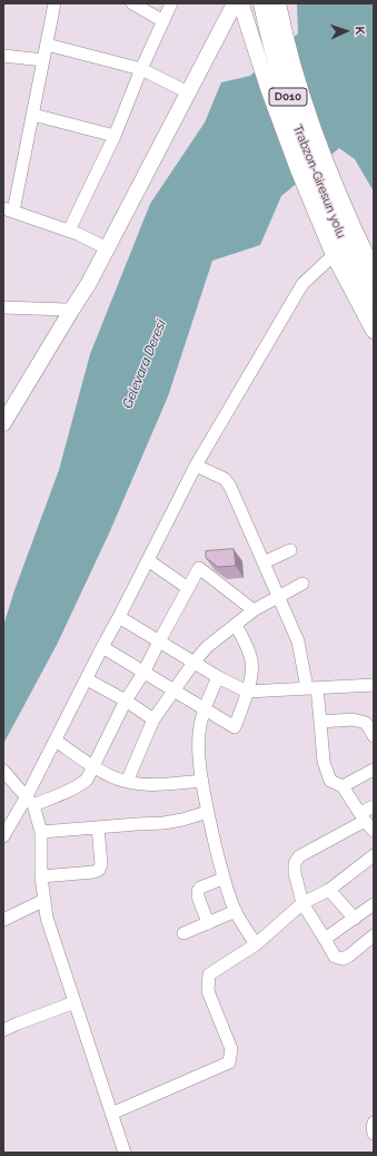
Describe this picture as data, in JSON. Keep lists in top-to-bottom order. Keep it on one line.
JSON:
{"streets":{"highway":["D010","Trabzon-Giresun yolu"]},"water":["Gelevara Deresi"],"north":"right"}
